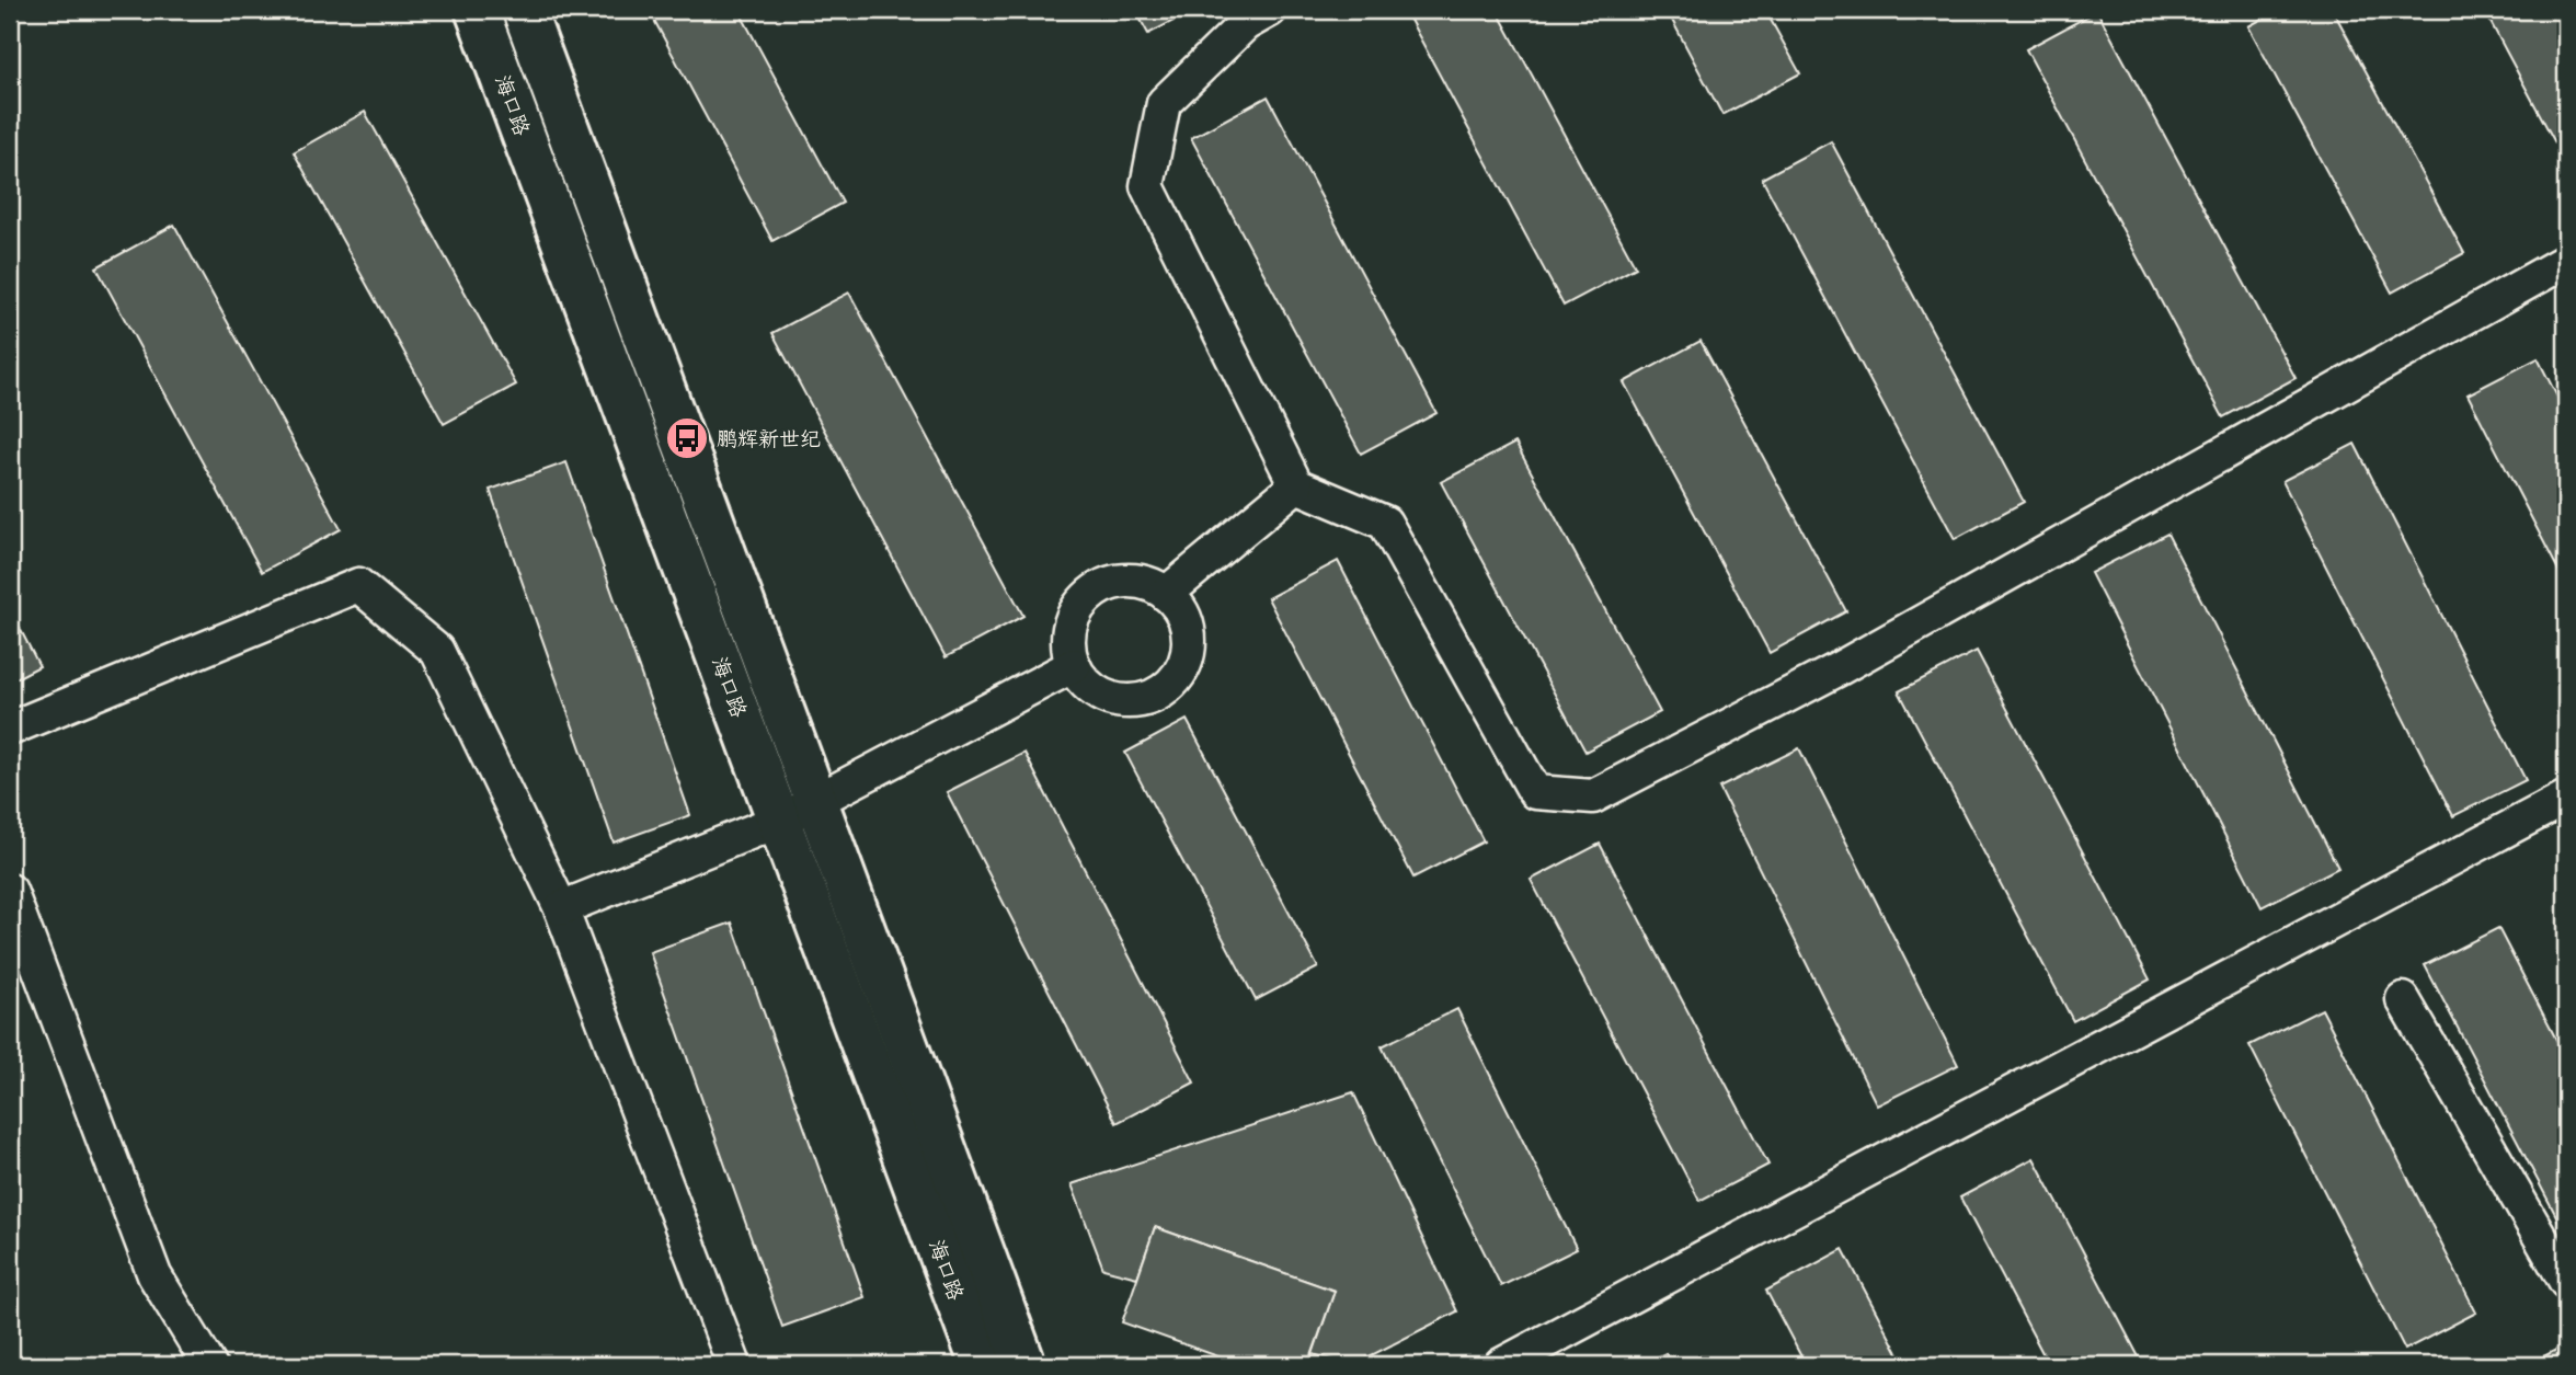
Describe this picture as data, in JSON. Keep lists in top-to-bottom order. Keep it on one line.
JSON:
{"streets":{"main road":["海口路"]},"places":{"bus stop":["鹏辉新世纪"]}}
